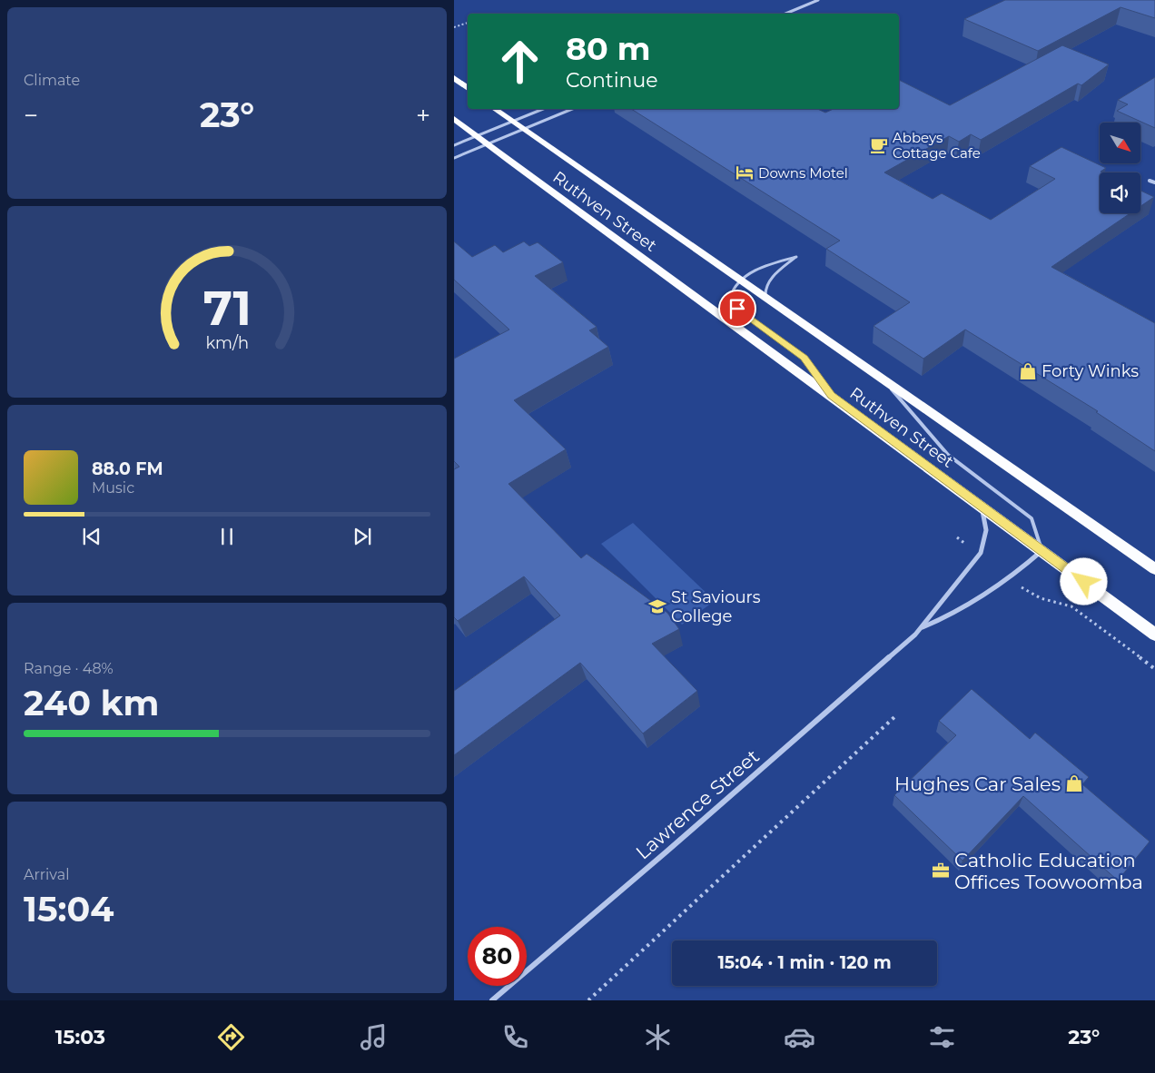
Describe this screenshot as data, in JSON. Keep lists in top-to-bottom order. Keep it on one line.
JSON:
{"streets":{"highway":["Ruthven Street"],"street":["Lawrence Street"]},"crossings":[["Ruthven Street","Lawrence Street"]],"places":{"cafe":["Abbeys Cottage Cafe"],"hotel":["Downs Motel"],"shop":["Forty Winks","Hughes Car Sales"],"school or university":["St Saviours College"],"office":["Catholic Education Offices Toowoomba"]},"north":"bottom right","page":{"tile":["Climate",["Range · 48%","240 km"],["Arrival","15:04"]],"turn":["80 m","Continue"],"heat":["−","23°","+"],"song":["88.0 FM","Music"],"limit":"80","trip":"15:04 · 1 min · 120 m","tabs":["15:03","23°"],"gauge":["71","km/h"]}}
